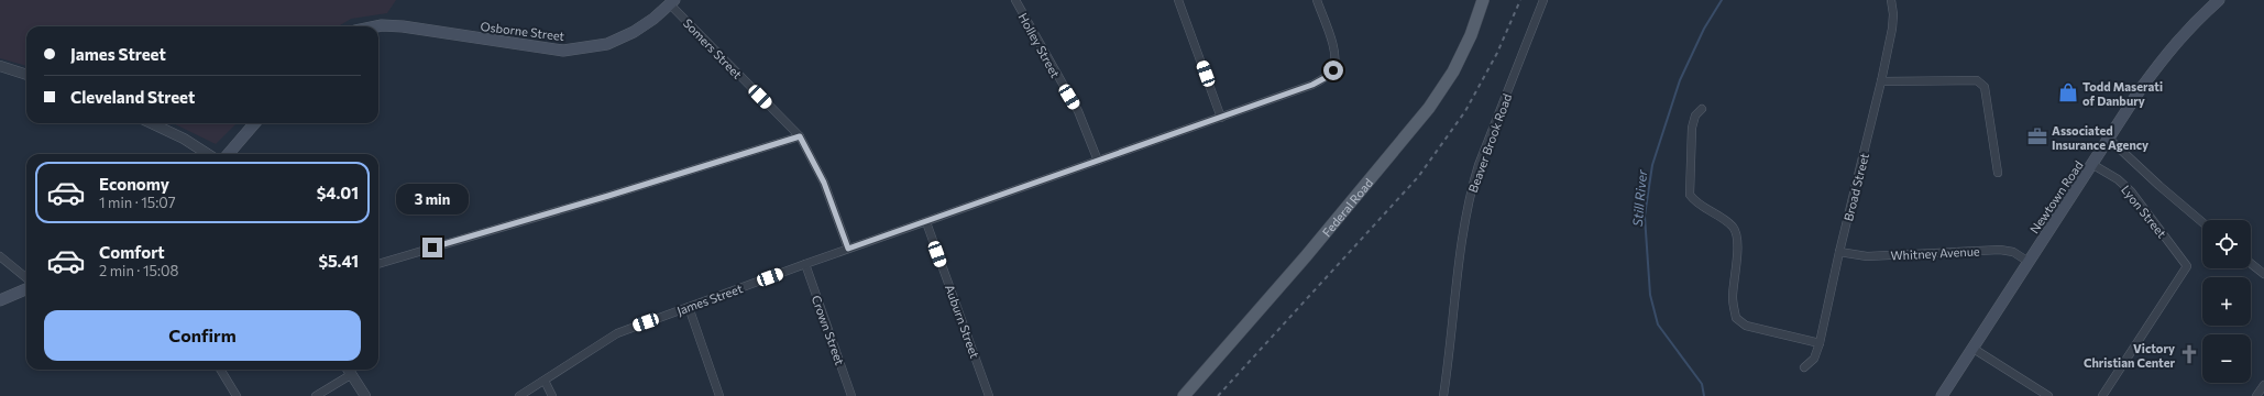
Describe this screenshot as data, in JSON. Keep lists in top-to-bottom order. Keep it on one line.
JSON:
{"streets":{"main road":["Osborne Street","Newtown Road","Federal Road"],"street":["Holley Street","Somers Street","Beaver Brook Road","Broad Street","Lyon Street","Whitney Avenue","James Street","Auburn Street","Crown Street"]},"crossings":[["Osborne Street","Somers Street"],["Holley Street","James Street"],["Somers Street","James Street"],["Broad Street","Whitney Avenue"],["Newtown Road","Lyon Street"],["Newtown Road","Whitney Avenue"],["James Street","Auburn Street"],["James Street","Crown Street"]],"water":["Still River"],"places":{"shop":["Todd Maserati of Danbury"],"office":["Associated Insurance Agency"],"church":["Victory Christian Center"]},"page":{"banner":["James Street","Cleveland Street"],"list":[{"name":"Economy","note":"1 min · 15:07","value":"$4.01"},{"name":"Comfort","note":"2 min · 15:08","value":"$5.41"}],"bubble":"3 min","map_buttons":["+","−"],"buttons":"Confirm"}}
